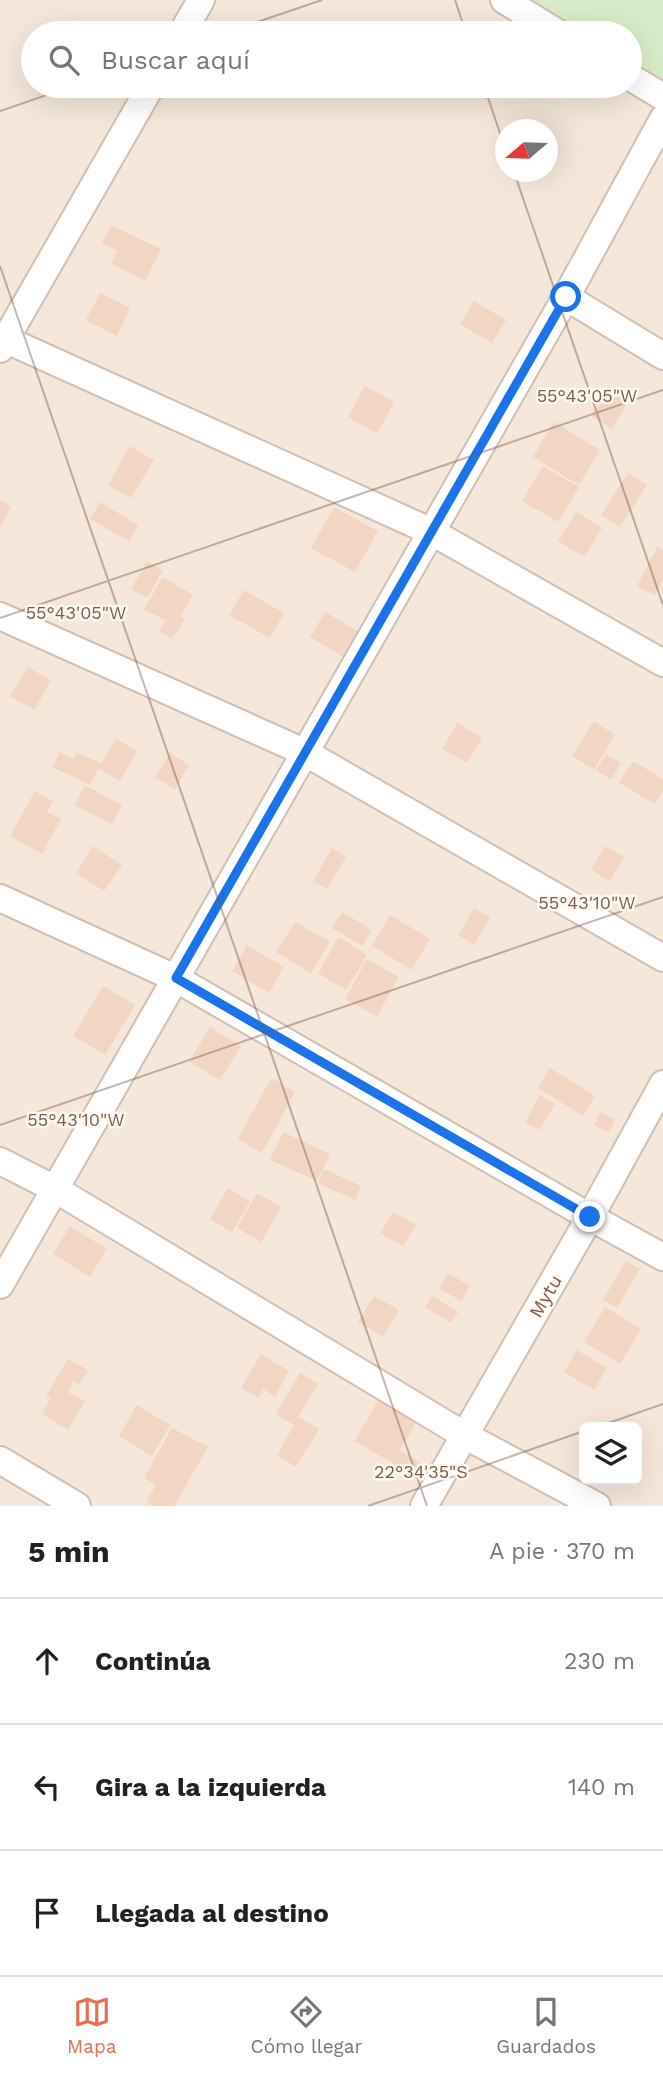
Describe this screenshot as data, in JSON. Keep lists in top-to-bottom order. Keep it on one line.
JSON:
{"streets":{"street":["Mytu"]},"north":"left","page":{"search":"Buscar aquí","heading":["5 min","A pie · 370 m"],"list":[["Continúa","230 m"],["Gira a la izquierda","140 m"],"Llegada al destino"],"nav":["Mapa","Cómo llegar","Guardados"]},"coordinates":["55°43'05\"W","55°43'10\"W","22°34'35\"S"]}
